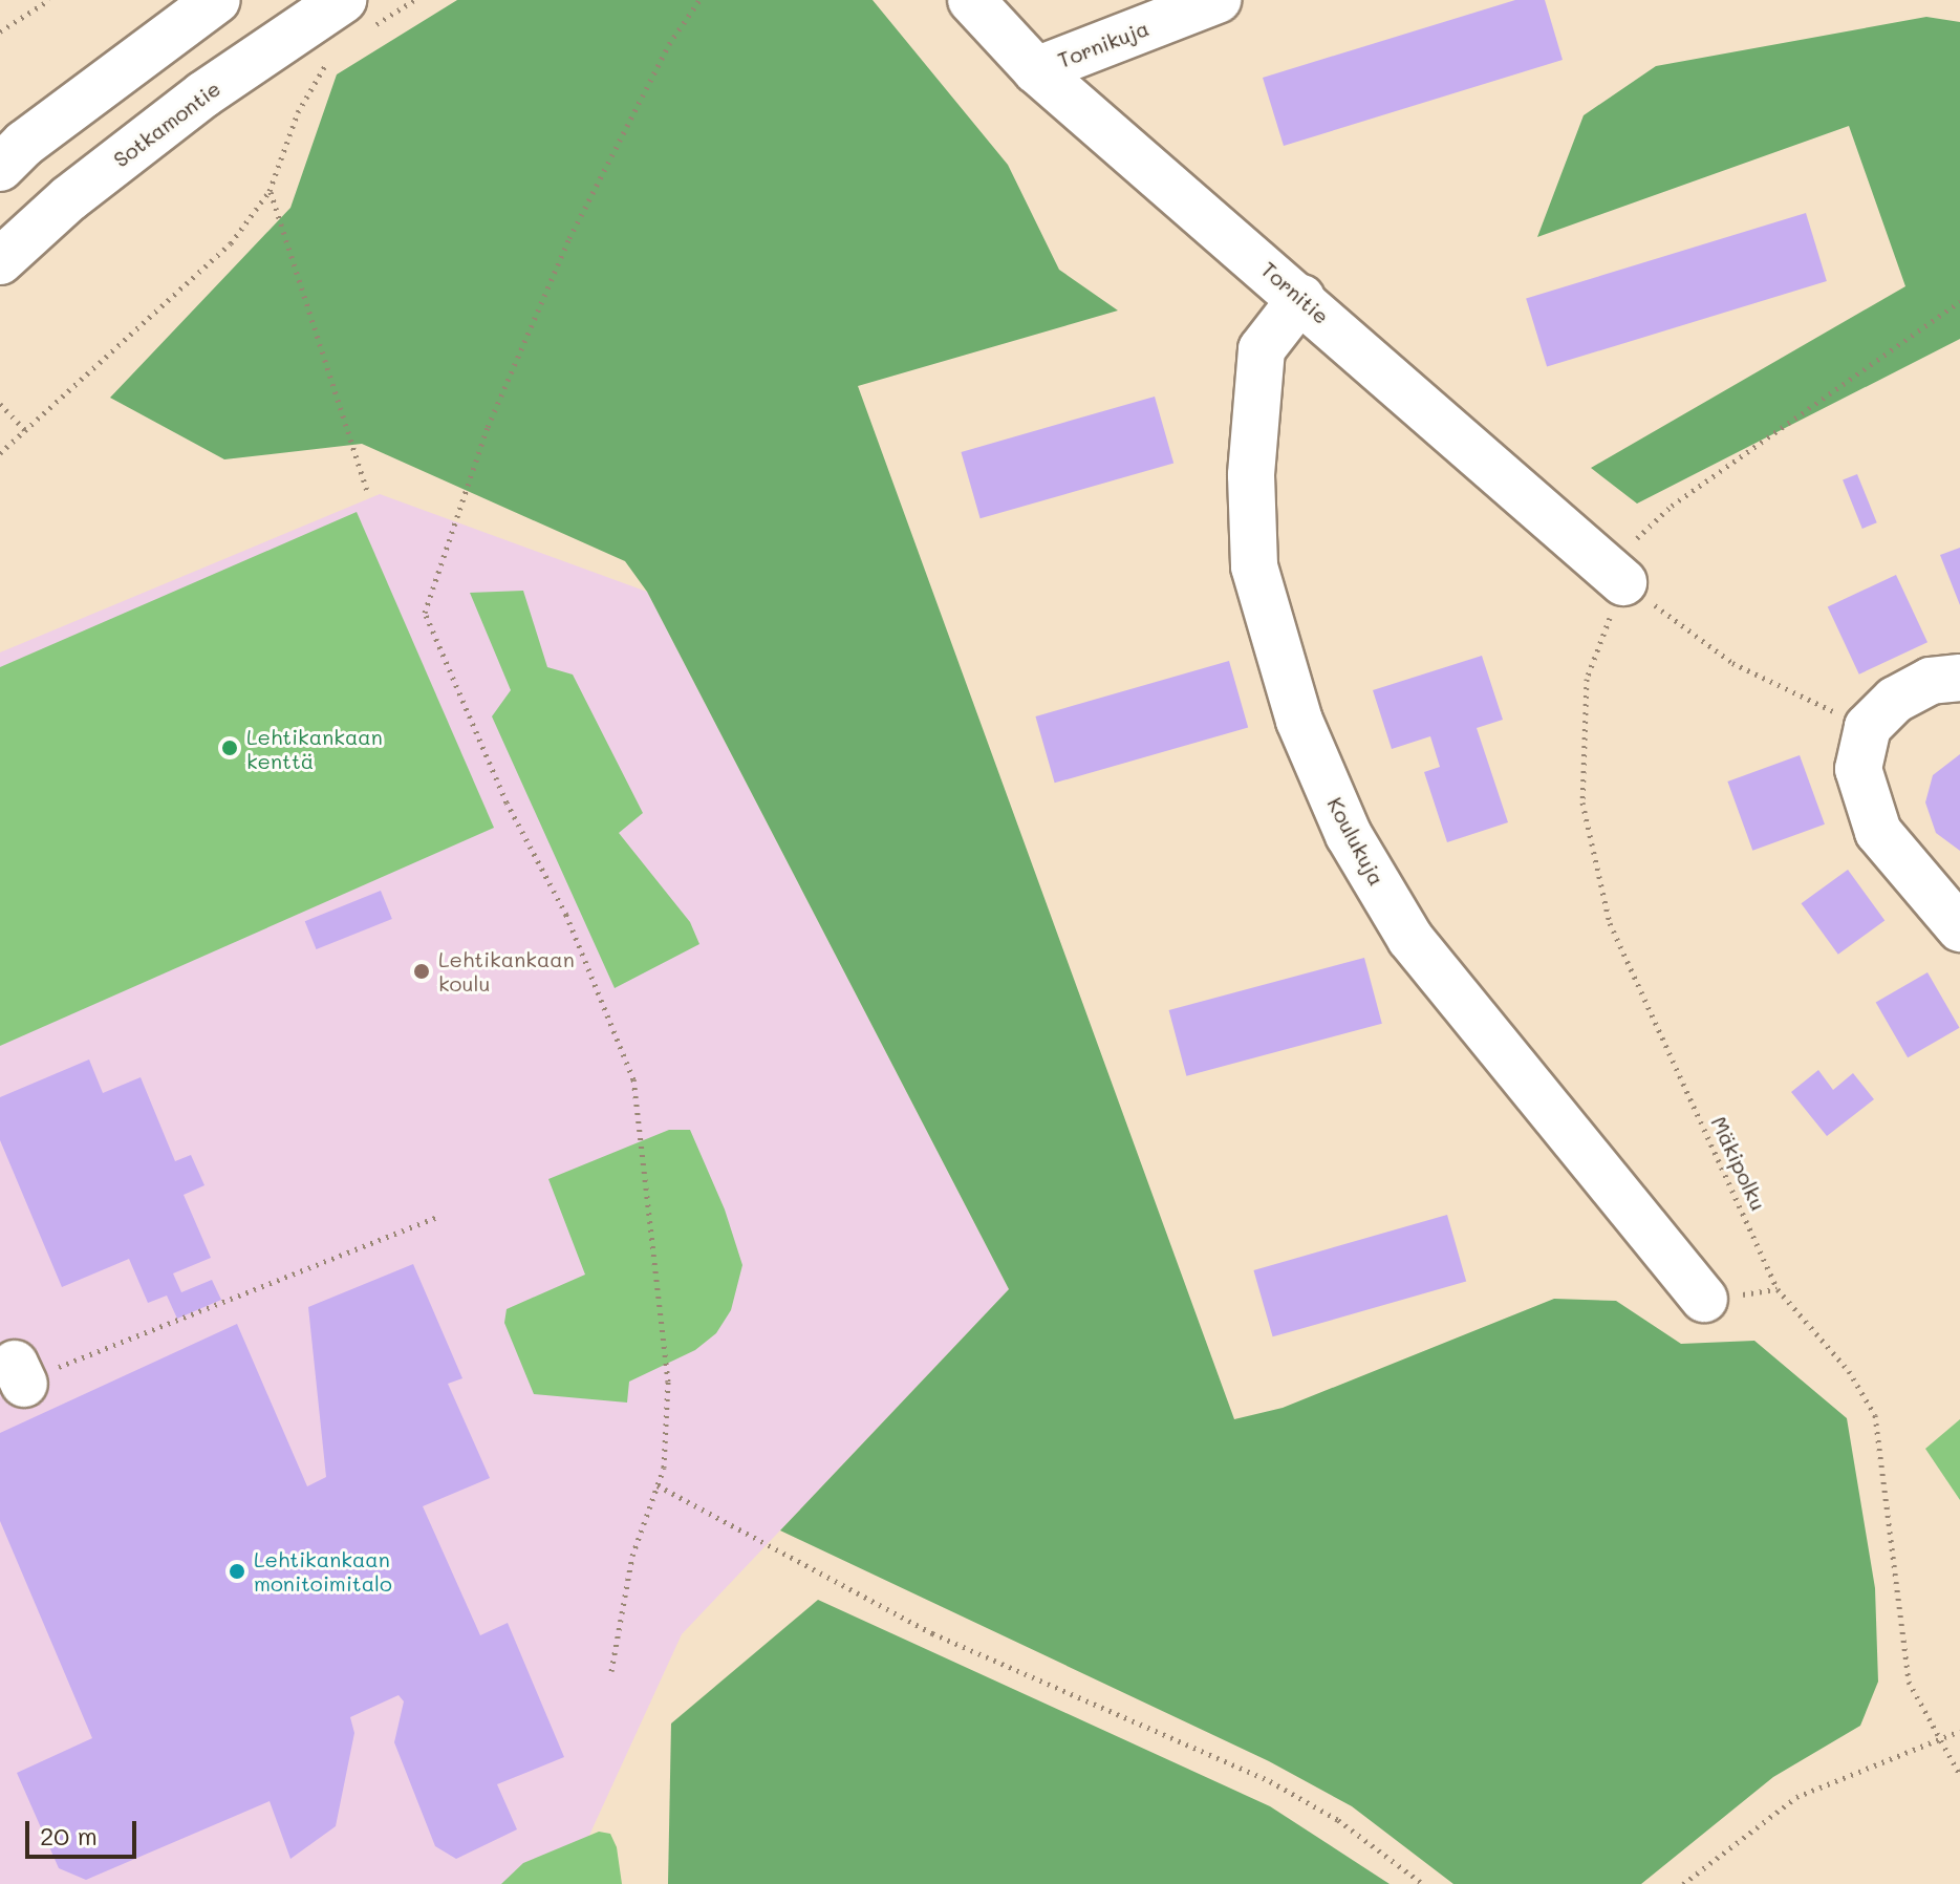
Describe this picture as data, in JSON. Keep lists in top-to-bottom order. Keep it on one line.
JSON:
{"streets":{"main road":["Tornikuja","Sotkamontie","Tornitie","Koulukuja"],"path":["Mäkipolku"]},"crossings":[["Tornikuja","Tornitie"],["Tornitie","Koulukuja"],["Tornitie","Mäkipolku"]],"places":["Lehtikankaan kenttä","Lehtikankaan koulu","Lehtikankaan monitoimitalo"],"scale_bar":"20 m"}
